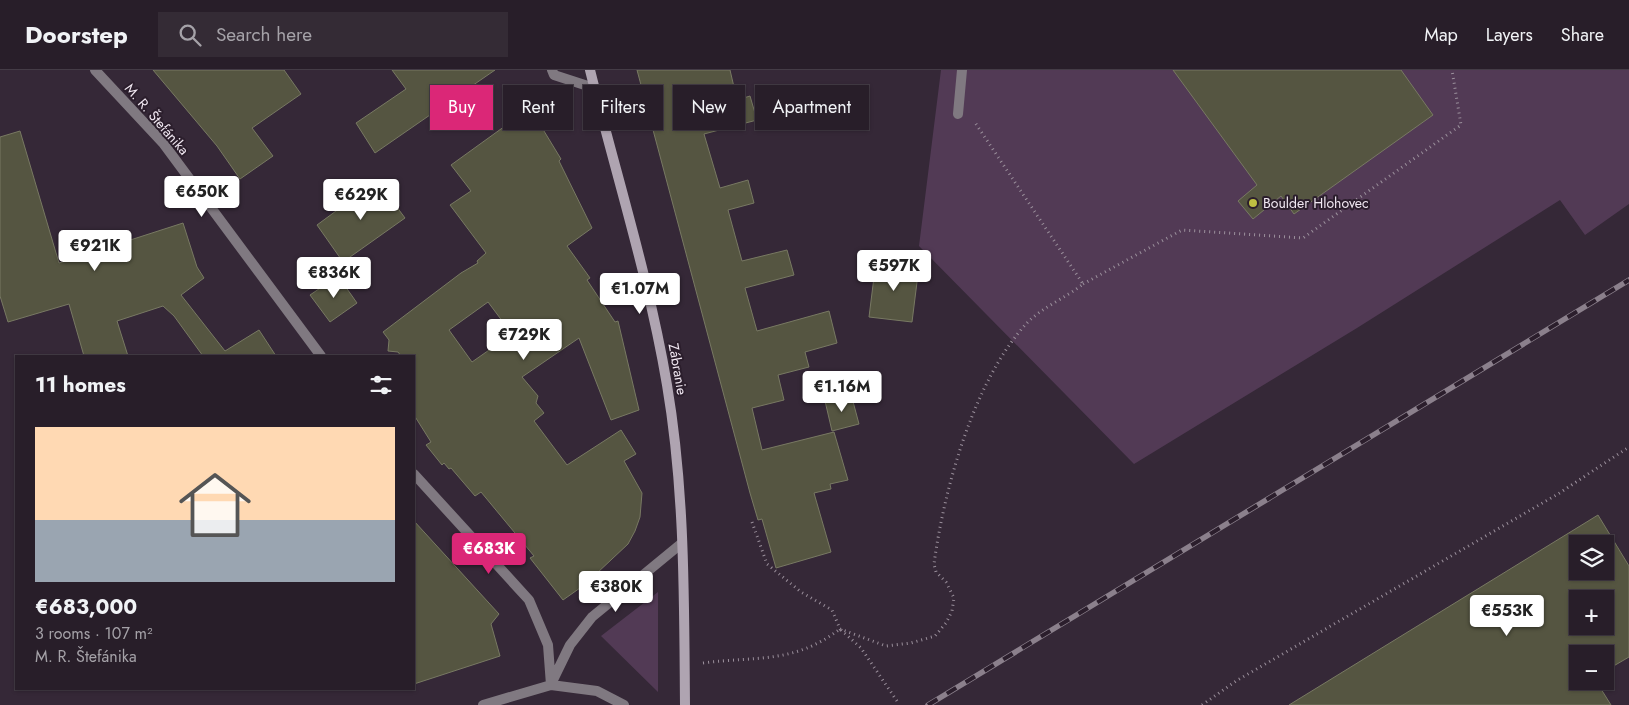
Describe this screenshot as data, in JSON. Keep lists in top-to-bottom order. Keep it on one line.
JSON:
{"streets":{"main road":["Zábranie"],"street":["M. R. Štefánika"]},"places":["Boulder Hlohovec"],"page":{"header":"Doorstep","search":"Search here","nav":["Map","Layers","Share"],"chip":["Buy","Rent","Filters","New","Apartment"],"price":["€650K","€629K","€921K","€597K","€836K","€1.07M","€729K","€1.16M","€683K","€380K","€553K"],"heading":"11 homes","list":[{"name":"€683,000","note":"3 rooms · 107 m² · M. R. Štefánika"}],"map_buttons":["+","−"]}}
